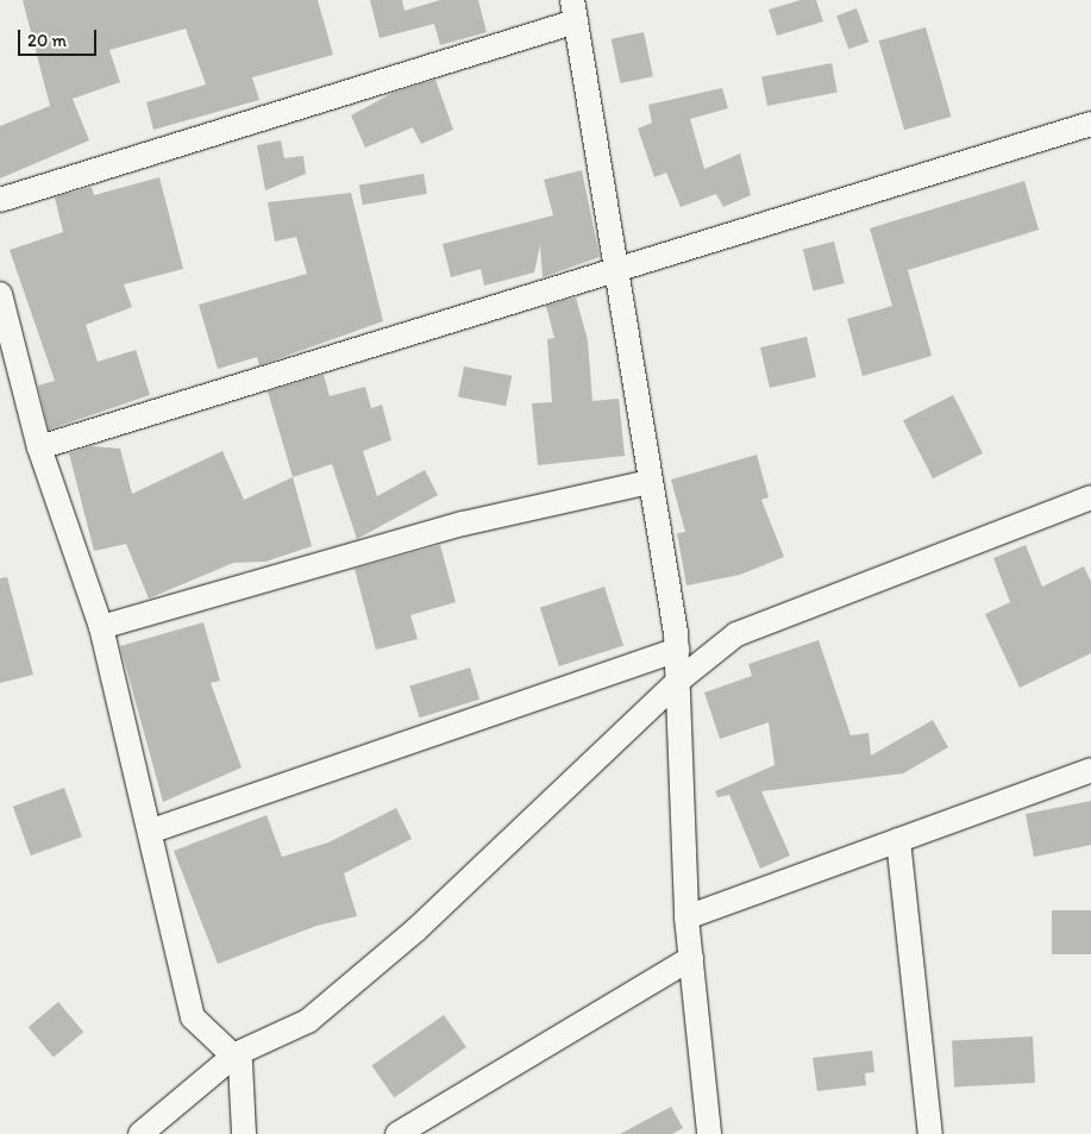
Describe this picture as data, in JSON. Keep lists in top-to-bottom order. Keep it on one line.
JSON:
{"scale_bar":"20 m"}
